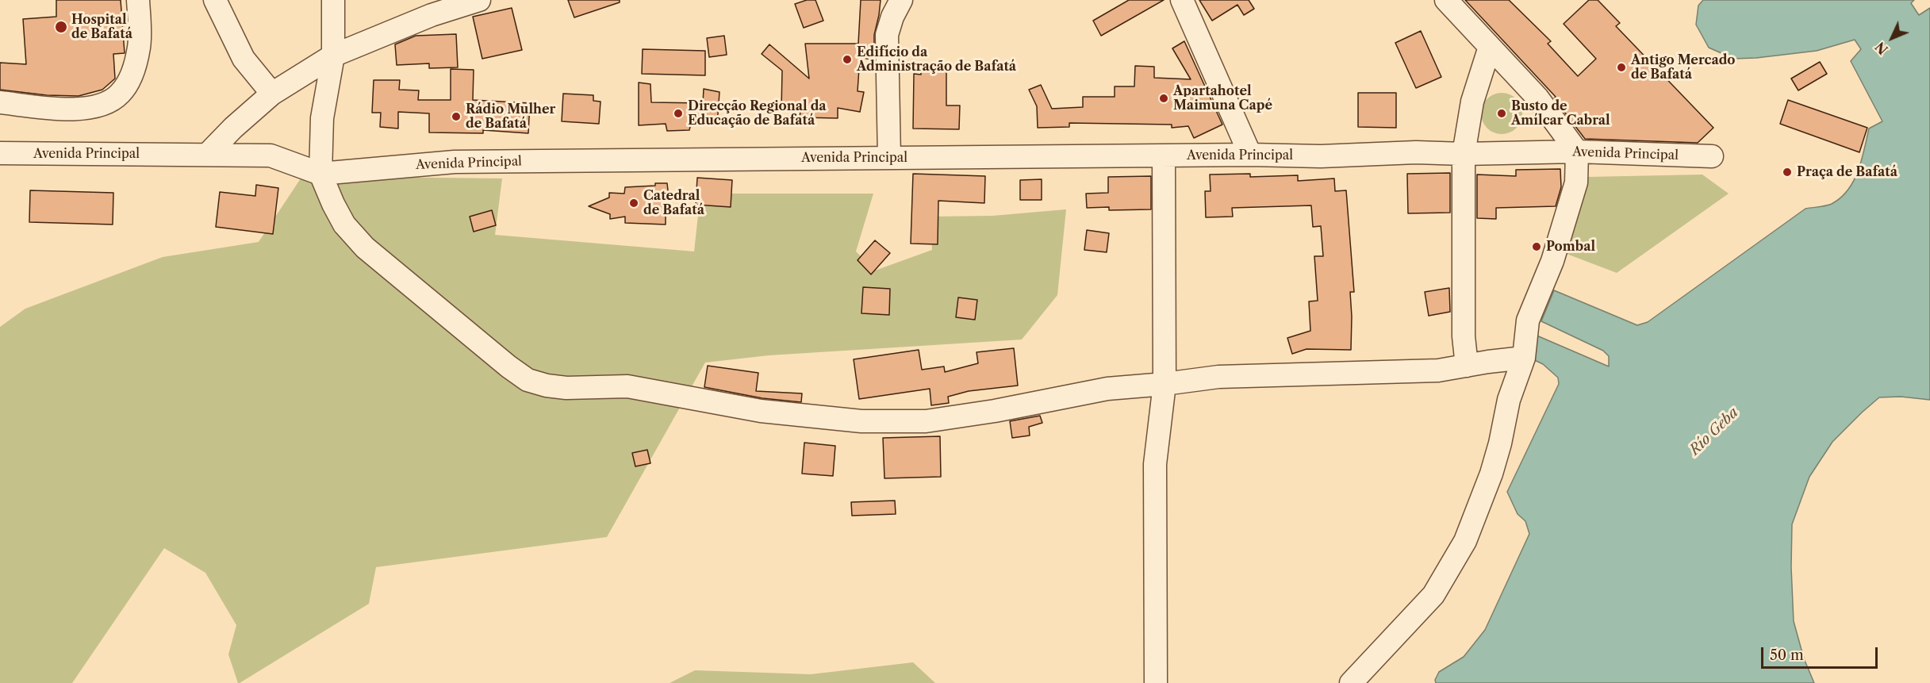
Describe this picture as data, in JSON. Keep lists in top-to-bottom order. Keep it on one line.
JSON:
{"streets":{"street":["Avenida Principal"]},"water":["Río Geba"],"places":["Hospital de Bafatá","Edifício da Administração de Bafatá","Antigo Mercado de Bafatá","Apartahotel Maimuna Capé","Direcção Regional da Educação de Bafatá","Busto de Amílcar Cabral","Rádio Mulher de Bafatá","Praça de Bafatá","Catedral de Bafatá","Pombal"],"scale_bar":"50 m","north":"bottom left"}
